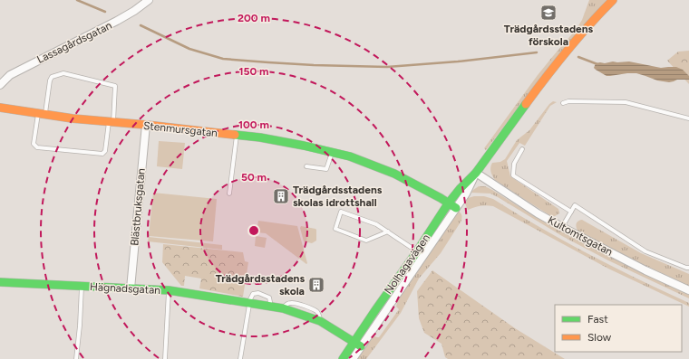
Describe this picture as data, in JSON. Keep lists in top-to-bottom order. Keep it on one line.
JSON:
{"streets":{"street":["Lassagårdsgatan","Stenmursgatan","Blästbruksgatan","Kultomtsgatan","Nolhagavägen","Hägnadsgatan"]},"crossings":[["Stenmursgatan","Blästbruksgatan"],["Stenmursgatan","Nolhagavägen"],["Blästbruksgatan","Hägnadsgatan"],["Kultomtsgatan","Nolhagavägen"],["Nolhagavägen","Hägnadsgatan"]],"places":{"school or university":["Trädgårdsstadens förskola"],"building":["Trädgårdsstadens skolas idrottshall","Trädgårdsstadens skola"]},"legend":["Fast","Slow"],"rings":["200 m","150 m","100 m","50 m"]}
